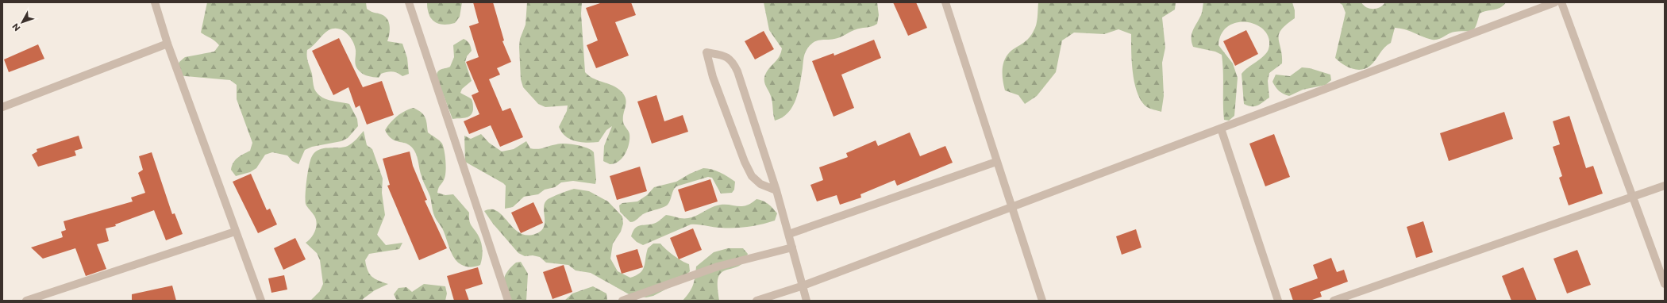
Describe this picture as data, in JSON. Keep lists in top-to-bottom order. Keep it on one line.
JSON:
{"north":"bottom left"}
